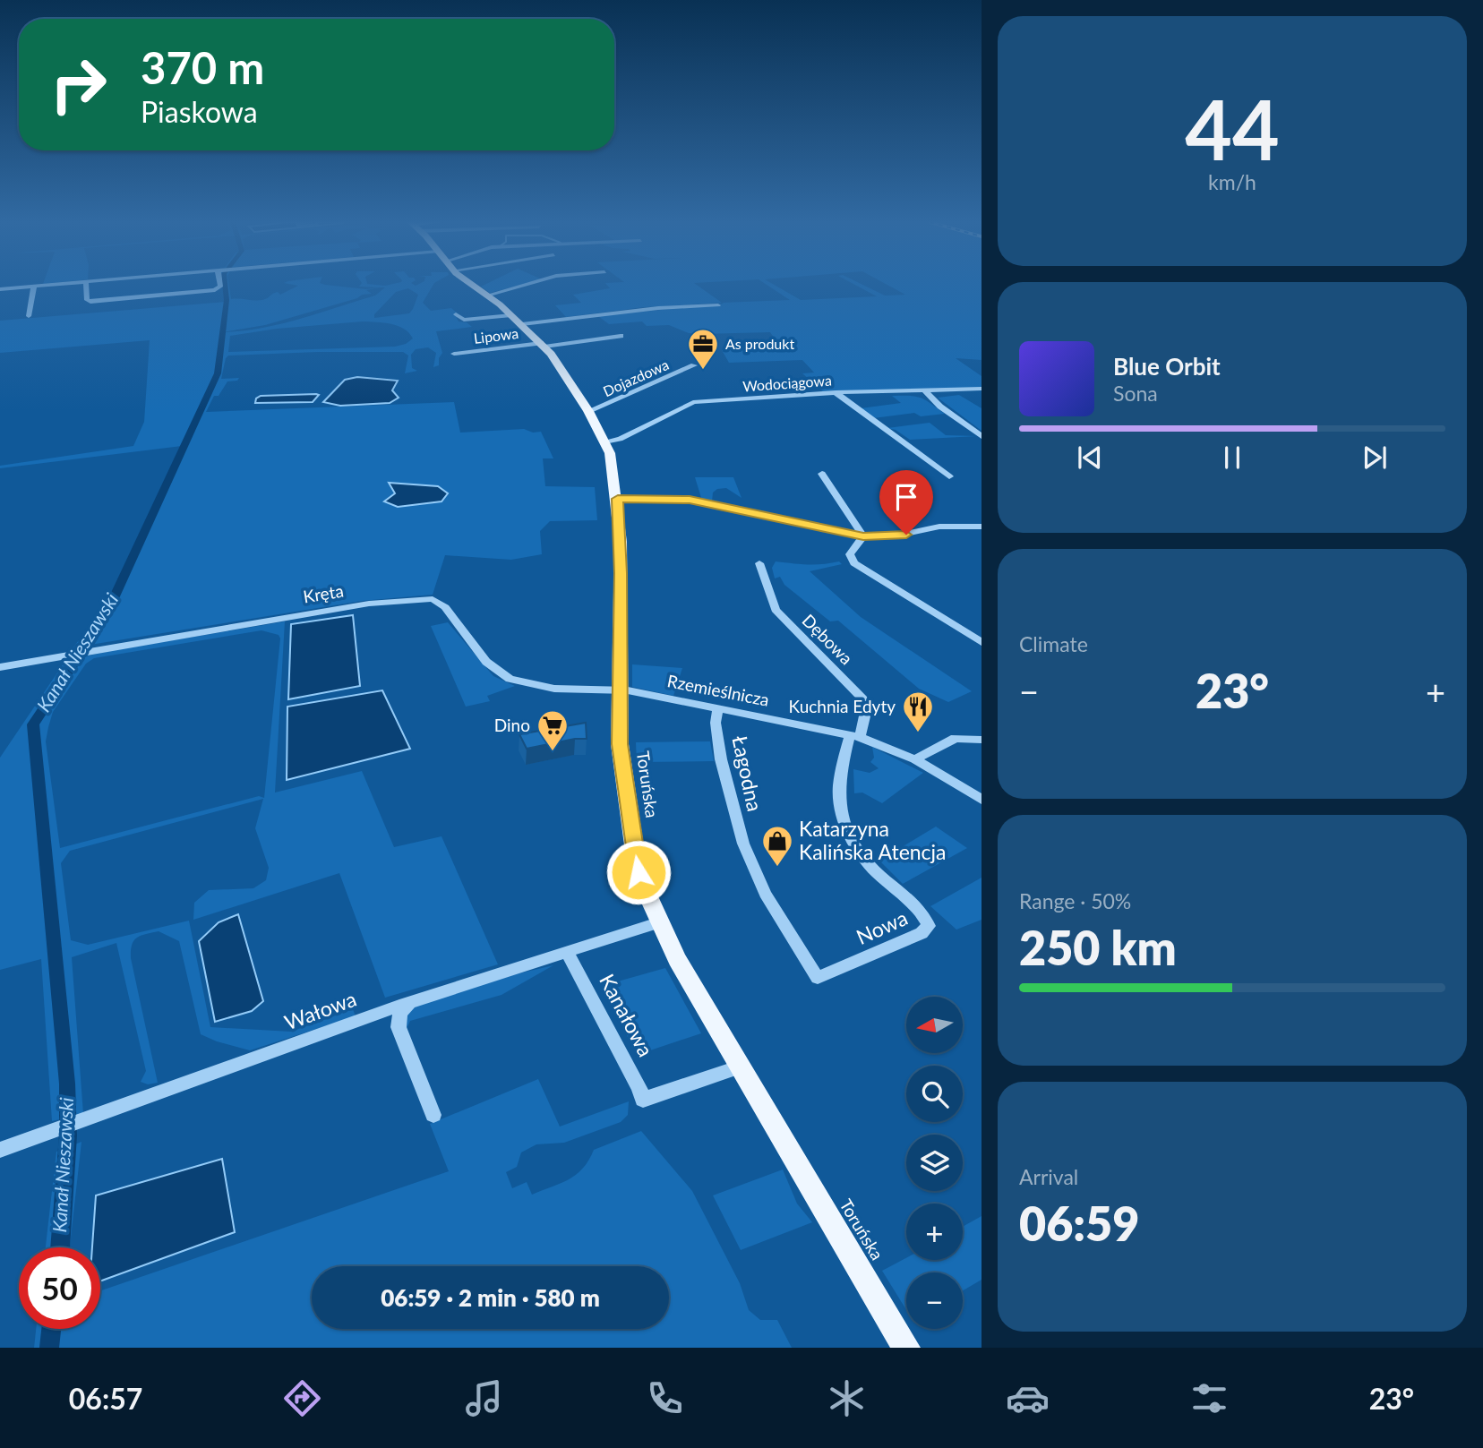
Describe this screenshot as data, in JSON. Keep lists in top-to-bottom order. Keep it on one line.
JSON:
{"streets":{"main road":["Toruńska"],"street":["Lipowa","Dojazdowa","Wodociągowa","Kręta","Dębowa","Rzemieślnicza","Łagodna","Nowa","Wałowa","Kanałowa"]},"crossings":[["Lipowa","Toruńska"],["Dojazdowa","Toruńska"],["Wodociągowa","Toruńska"],["Kręta","Rzemieślnicza"],["Kręta","Toruńska"],["Dębowa","Rzemieślnicza"],["Dębowa","Nowa"],["Rzemieślnicza","Łagodna"],["Rzemieślnicza","Toruńska"],["Rzemieślnicza","Nowa"],["Łagodna","Nowa"],["Toruńska","Wałowa"],["Wałowa","Kanałowa"]],"water":["Kanał Nieszawski"],"places":{"office":["As produkt"],"restaurant":["Kuchnia Edyty"],"supermarket":["Dino"],"shop":["Katarzyna Kalińska Atencja"]},"north":"left","page":{"tile":[["44","km/h"],"Climate",["Range · 50%","250 km"],["Arrival","06:59"]],"turn":["370 m","Piaskowa"],"song":["Blue Orbit","Sona"],"heat":["−","23°","+"],"map_buttons":["+","−"],"limit":"50","trip":"06:59 · 2 min · 580 m","tabs":["06:57","23°"]}}
